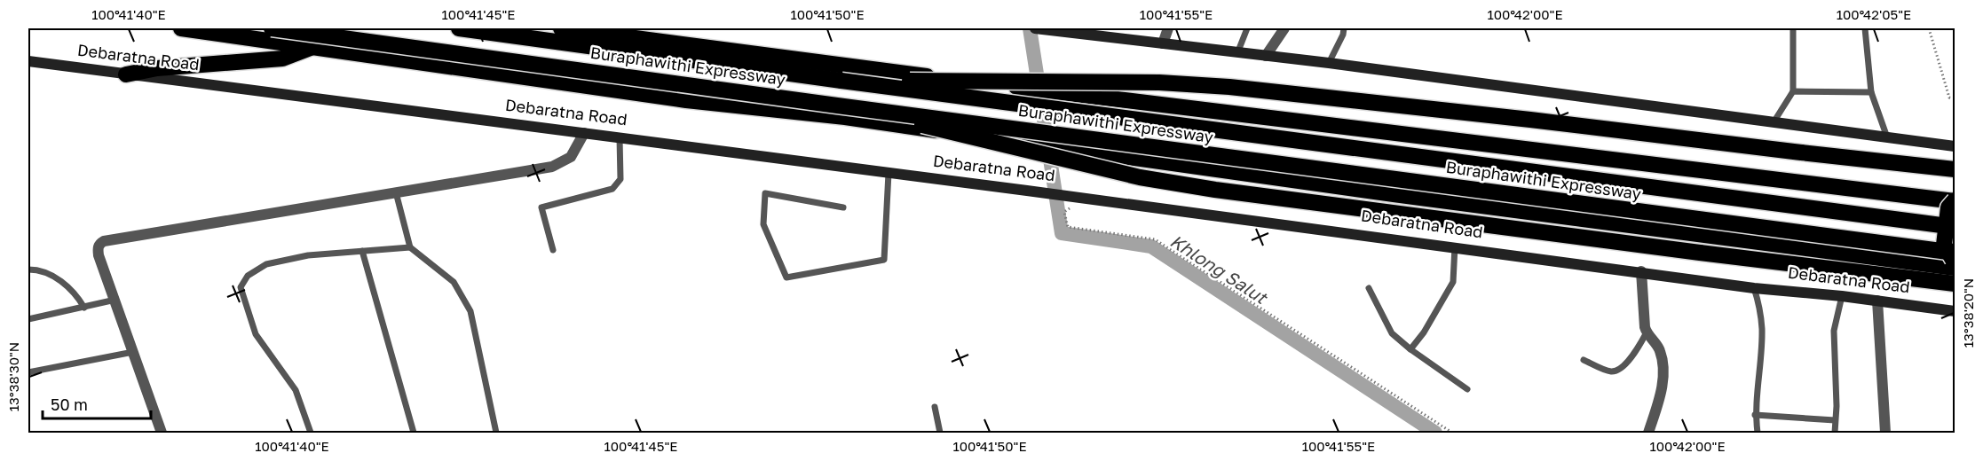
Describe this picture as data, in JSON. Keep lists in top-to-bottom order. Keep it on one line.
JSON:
{"streets":{"highway":["Debaratna Road","Buraphawithi Expressway"]},"water":["Khlong Salut"],"scale_bar":"50 m","coordinates":["100°41'40\"E","100°41'45\"E","100°41'50\"E","100°41'55\"E","100°42'00\"E","100°42'05\"E","13°38'20\"N","13°38'30\"N"]}
